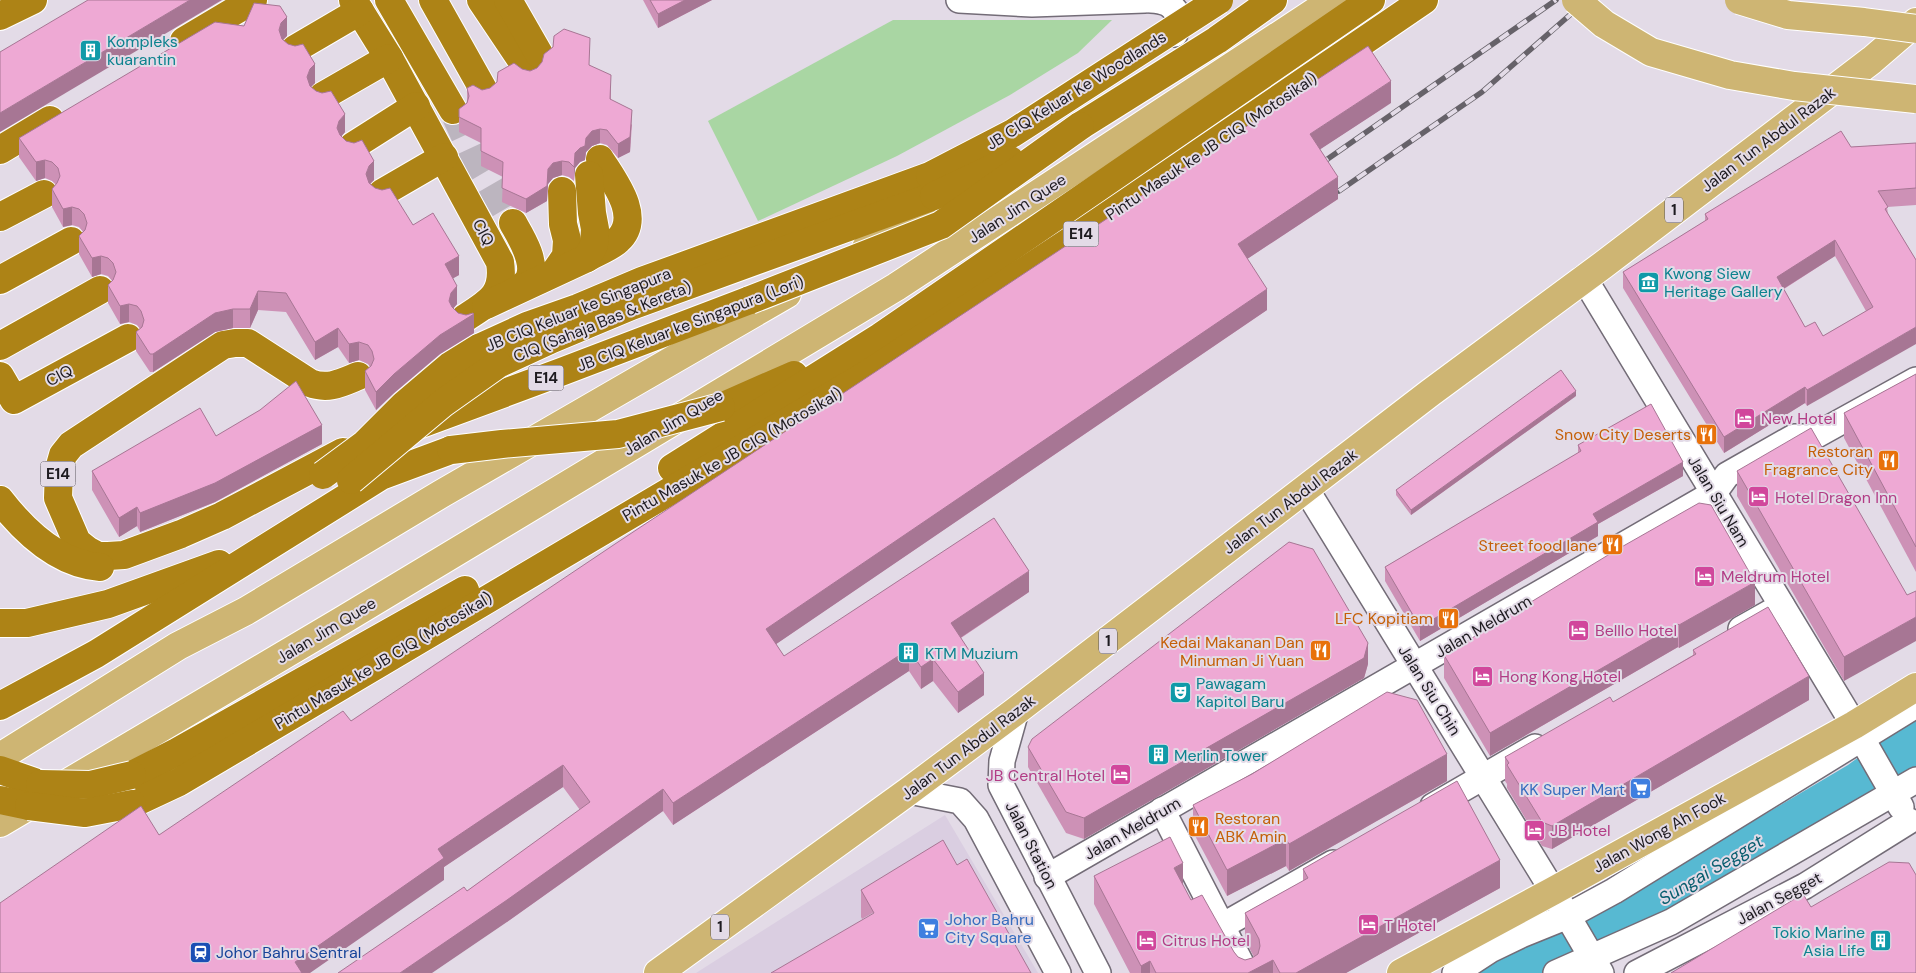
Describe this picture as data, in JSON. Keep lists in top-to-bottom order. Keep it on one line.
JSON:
{"streets":{"highway":["JB CIQ Keluar Ke Woodlands","Pintu Masuk ke JB CIQ (Motosikal)","CIQ","E14","JB CIQ Keluar ke Singapura","CIQ (Sahaja Bas & Kereta)","JB CIQ Keluar ke Singapura (Lori)"],"main road":["Jalan Tun Abdul Razak","Jalan Jim Quee","1","Jalan Wong Ah Fook"],"street":["Jalan Siu Nam","Jalan Meldrum","Jalan Siu Chin","Jalan Station","Jalan Segget"]},"crossings":[["JB CIQ Keluar Ke Woodlands","JB CIQ Keluar ke Singapura"],["Jalan Tun Abdul Razak","Jalan Siu Nam"],["Jalan Tun Abdul Razak","Jalan Siu Chin"],["Jalan Tun Abdul Razak","Jalan Station"],["E14","CIQ (Sahaja Bas & Kereta)"],["E14","JB CIQ Keluar ke Singapura (Lori)"],["CIQ (Sahaja Bas & Kereta)","JB CIQ Keluar ke Singapura (Lori)"],["Jalan Siu Nam","Jalan Meldrum"],["Jalan Siu Nam","Jalan Wong Ah Fook"],["Jalan Siu Nam","Jalan Segget"],["Jalan Meldrum","Jalan Siu Chin"],["Jalan Meldrum","Jalan Station"],["Jalan Siu Chin","Jalan Wong Ah Fook"]],"water":["Sungai Segget"],"places":{"building":["Kompleks kuarantin","KTM Muzium","Merlin Tower","Tokio Marine Asia Life"],"museum":["Kwong Siew Heritage Gallery"],"hotel":["New Hotel","Hotel Dragon Inn","Meldrum Hotel","Belllo Hotel","Hong Kong Hotel","JB Central Hotel","JB Hotel","T Hotel","Citrus Hotel"],"restaurant":["Snow City Deserts","Restoran Fragrance City","Street food lane","LFC Kopitiam","Kedai Makanan Dan Minuman Ji Yuan","Restoran ABK Amin"],"theatre":["Pawagam Kapitol Baru"],"supermarket":["KK Super Mart","Johor Bahru City Square"],"station":["Johor Bahru Sentral"]}}
